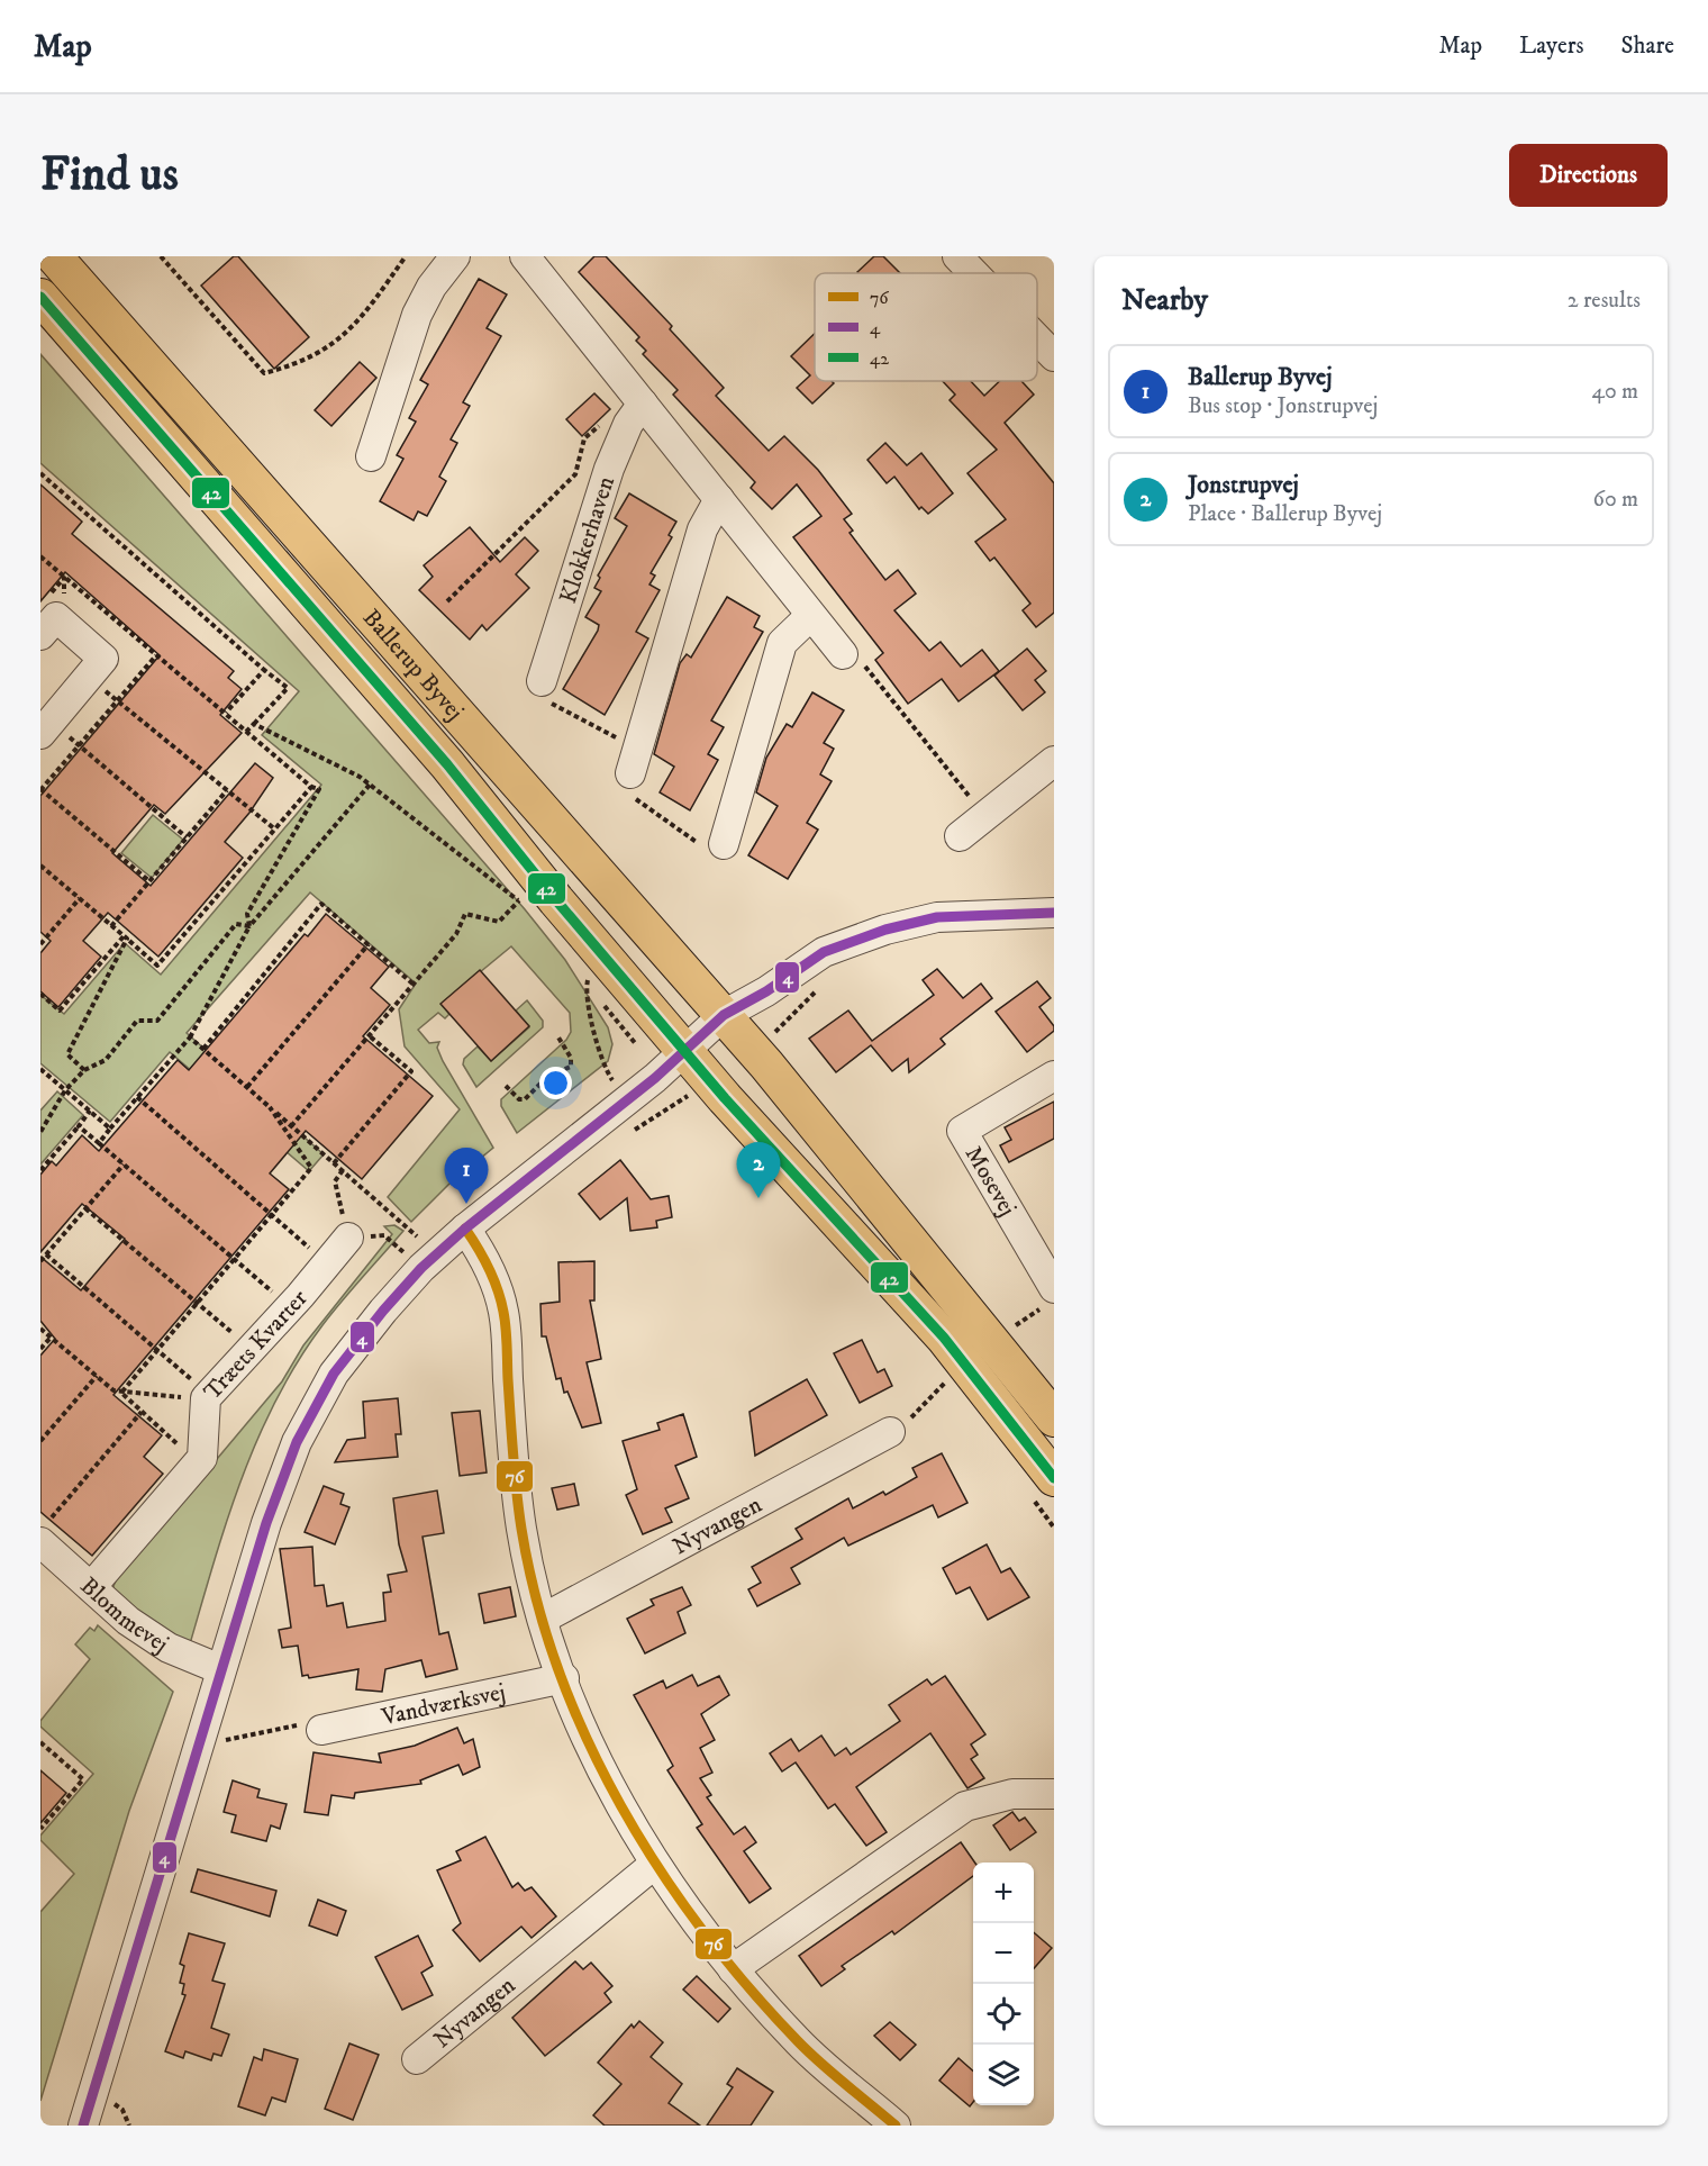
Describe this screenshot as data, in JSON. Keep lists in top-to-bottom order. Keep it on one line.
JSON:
{"streets":{"main road":["Ballerup Byvej"],"street":["Klokkerhaven","Mosevej","Træets Kvarter","Nyvangen","Blommevej","Vandværksvej"]},"crossings":[["Træets Kvarter","Blommevej"]],"lines":["transit line 42","transit line 4","transit line 76"],"legend":["76","4","42"],"page":{"header":"Map","nav":["Map","Layers","Share"],"buttons":"Directions","title":"Find us","heading":["Nearby","2 results"],"list":[{"mark":"1","name":"Ballerup Byvej","note":"Bus stop · Jonstrupvej","value":"40 m"},{"mark":"2","name":"Jonstrupvej","note":"Place · Ballerup Byvej","value":"60 m"}],"pins":["2","1"],"map_buttons":["+","−"]}}
